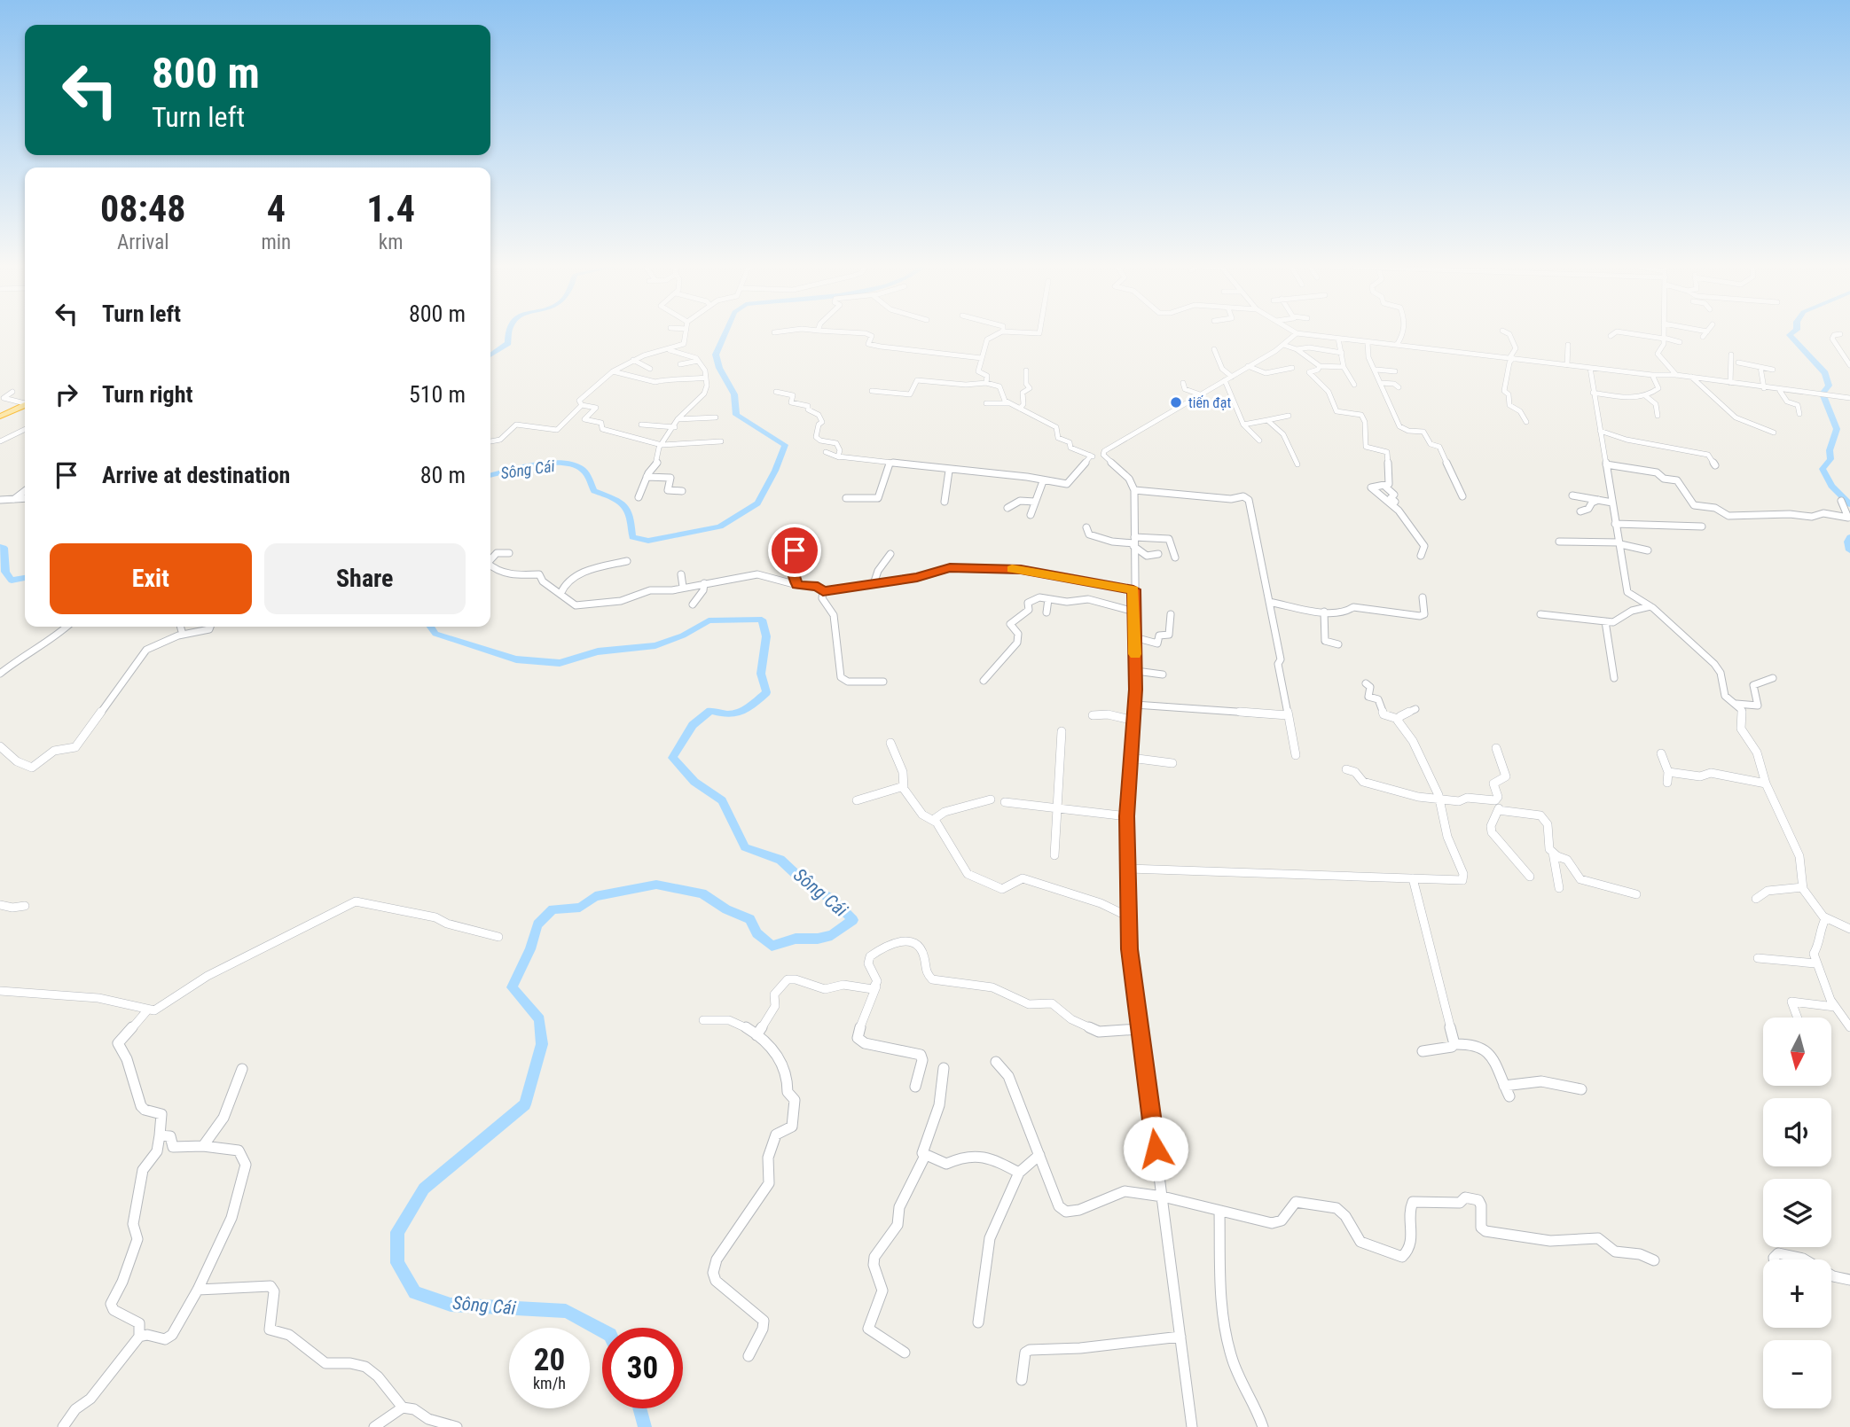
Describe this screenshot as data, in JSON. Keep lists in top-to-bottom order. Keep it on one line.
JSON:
{"water":["Sông Cái"],"places":["tiến đạt"],"north":"bottom","page":{"turn":["800 m","Turn left"],"eta":["08:48","Arrival","4","min","1.4","km"],"list":[{"name":"Turn left","value":"800 m"},{"name":"Turn right","value":"510 m"},{"name":"Arrive at destination","value":"80 m"}],"buttons":["Exit","Share"],"map_buttons":["+","−"],"speed":"20 km/h","limit":"30"}}
